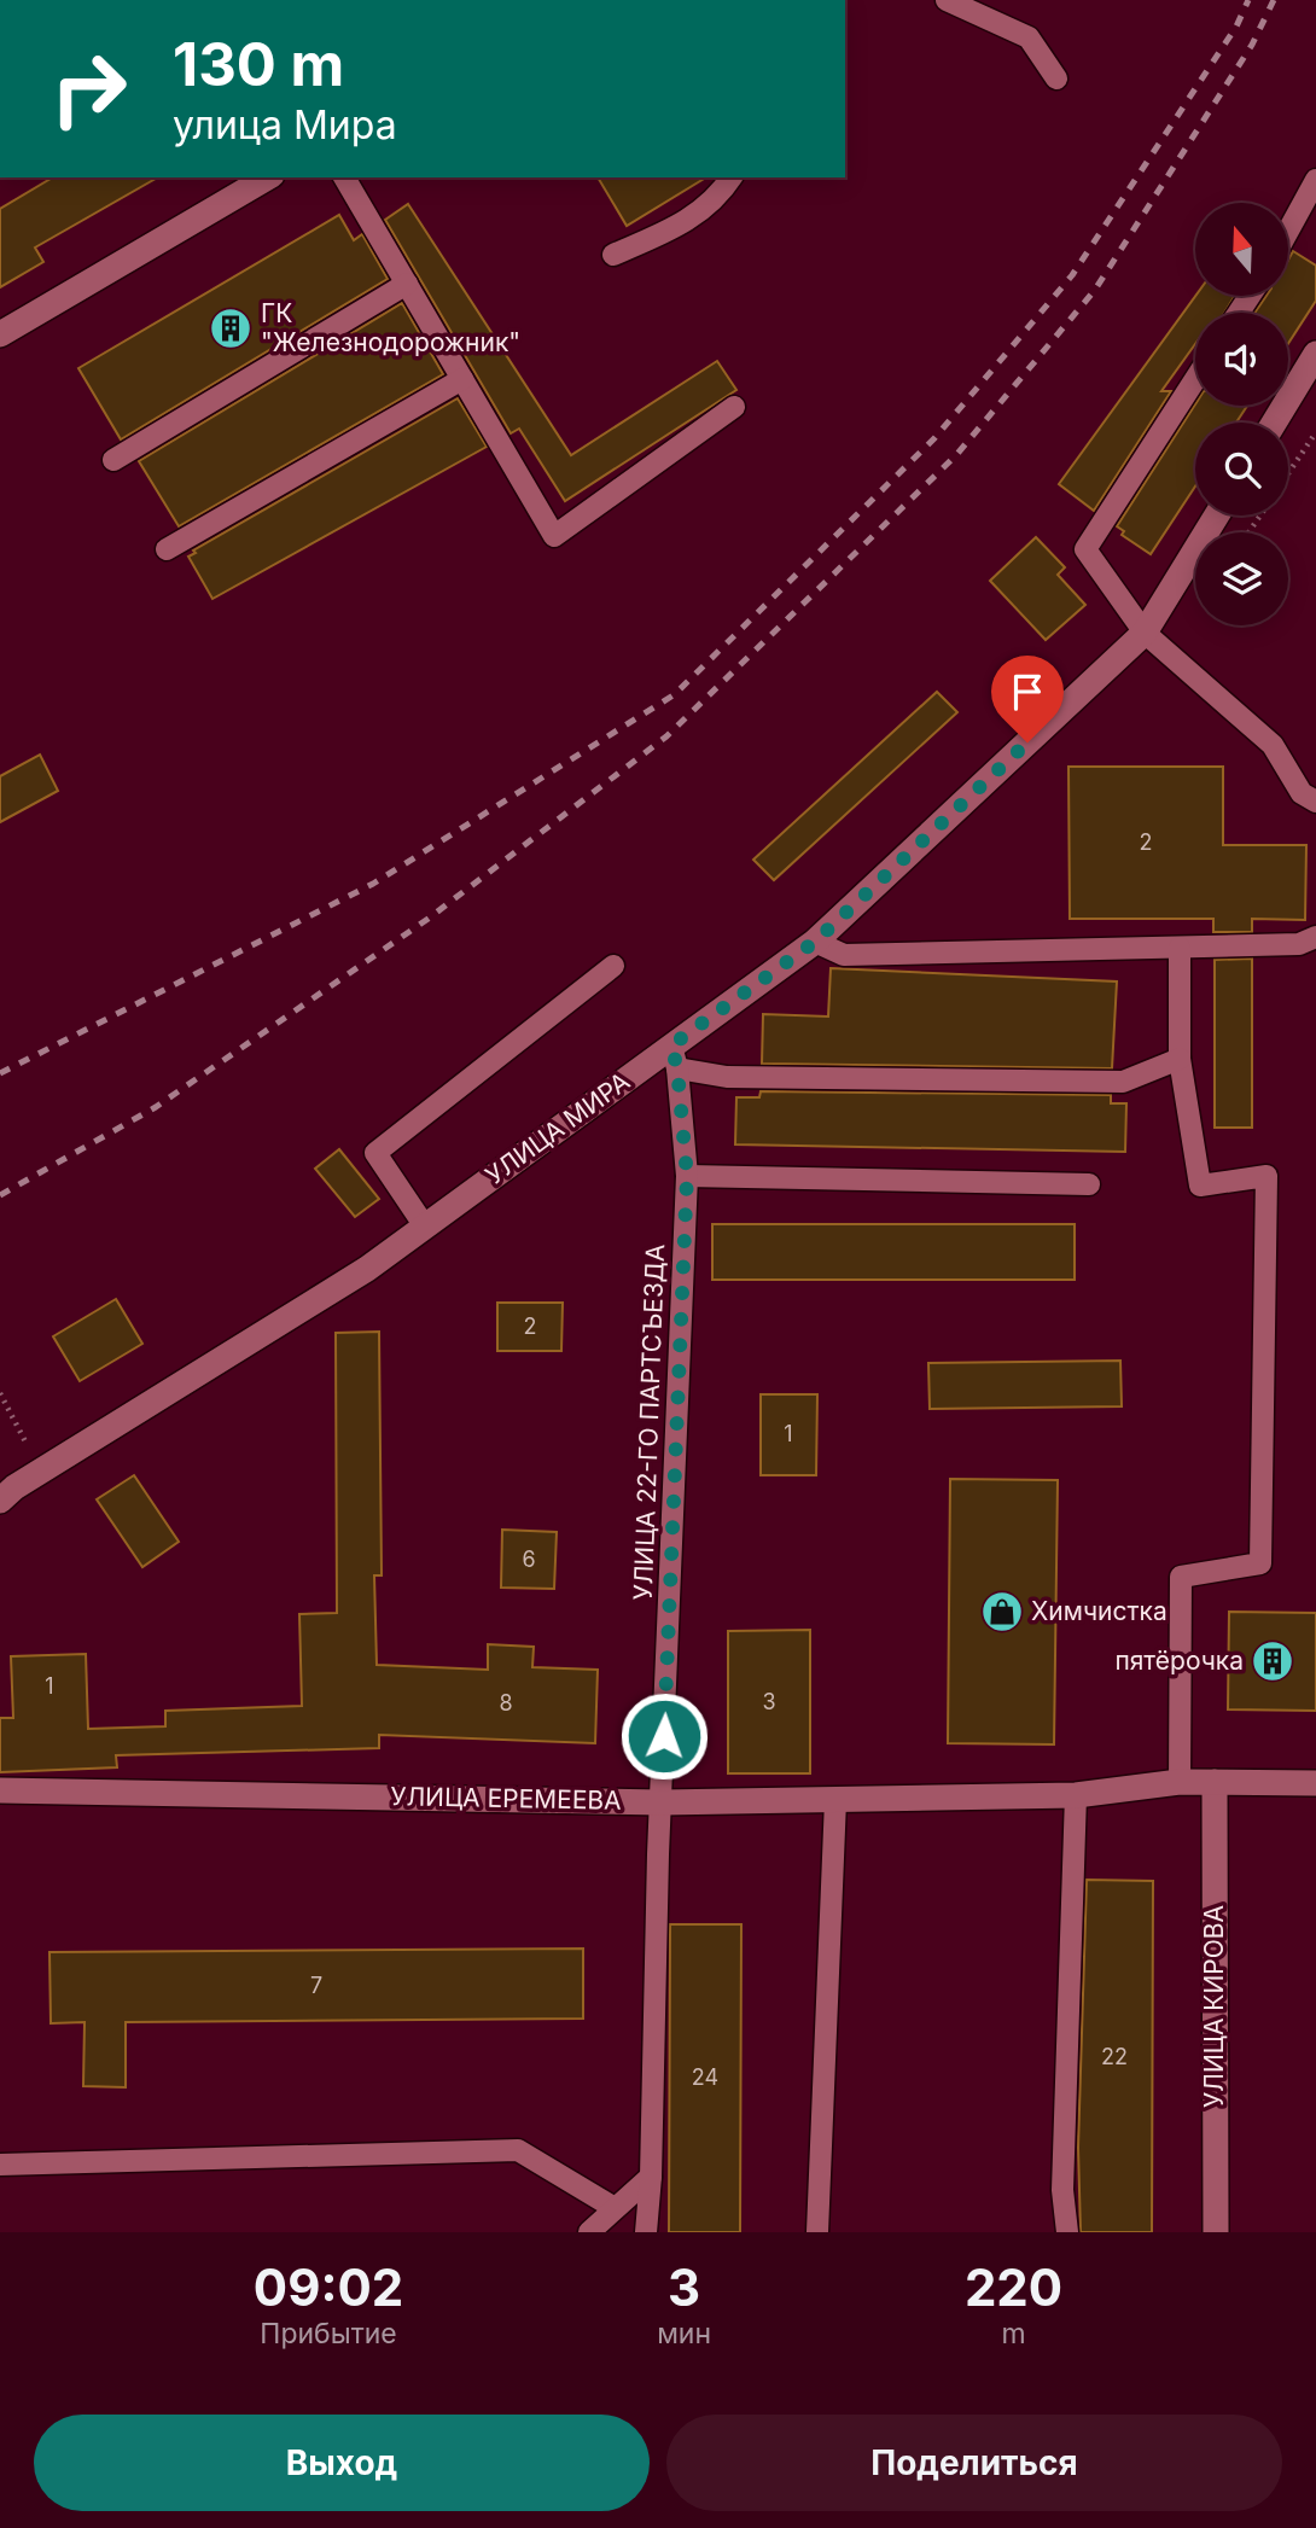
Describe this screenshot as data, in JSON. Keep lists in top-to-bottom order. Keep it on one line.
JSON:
{"streets":{"street":["УЛИЦА МИРА","УЛИЦА ЕРЕМЕЕВА","УЛИЦА КИРОВА"],"lane":["УЛИЦА 22-ГО ПАРТСЪЕЗДА"]},"crossings":[["УЛИЦА МИРА","УЛИЦА 22-ГО ПАРТСЪЕЗДА"],["УЛИЦА 22-ГО ПАРТСЪЕЗДА","УЛИЦА ЕРЕМЕЕВА"],["УЛИЦА ЕРЕМЕЕВА","УЛИЦА КИРОВА"]],"places":{"building":["ГК \"Железнодорожник\"","пятёрочка"],"shop":["Химчистка"]},"house_numbers":["2","2","1","6","1","3","8","7","22","24"],"north":"top","page":{"turn":["130 m","улица Мира"],"eta":["09:02","Прибытие","3","мин","220","m"],"buttons":["Выход","Поделиться"]}}
